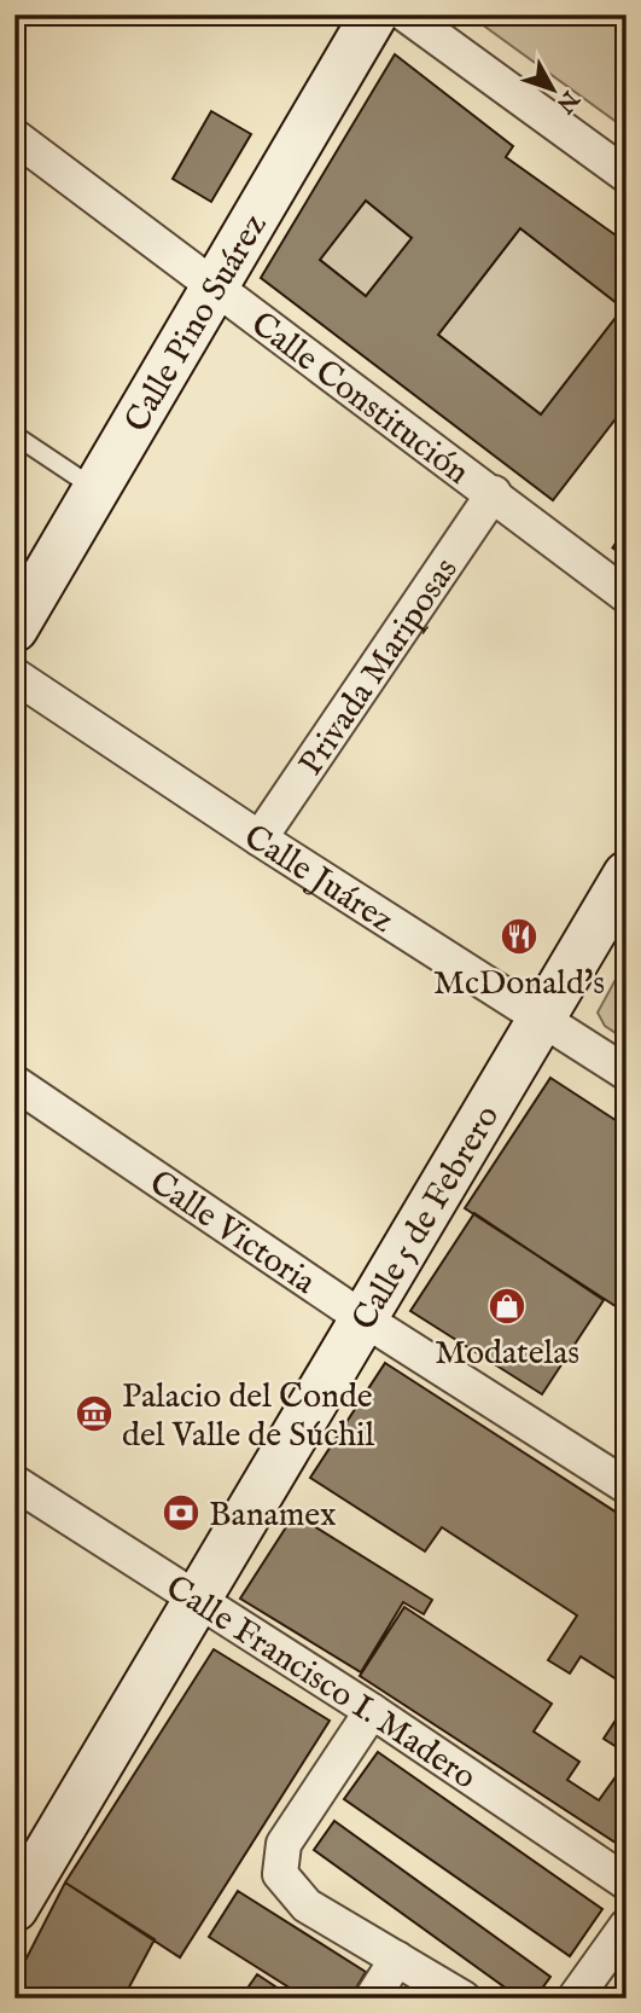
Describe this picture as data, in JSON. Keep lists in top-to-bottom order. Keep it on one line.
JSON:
{"streets":{"street":["Calle Pino Suárez","Calle Constitución","Privada Mariposas","Calle Juárez","Calle 5 de Febrero","Calle Victoria","Calle Francisco I. Madero"]},"crossings":[["Calle Pino Suárez","Calle Constitución"],["Calle Constitución","Privada Mariposas"],["Privada Mariposas","Calle Juárez"],["Calle Juárez","Calle 5 de Febrero"],["Calle 5 de Febrero","Calle Victoria"],["Calle 5 de Febrero","Calle Francisco I. Madero"]],"places":{"restaurant":["McDonald's"],"shop":["Modatelas"],"museum":["Palacio del Conde del Valle de Súchil"],"bank":["Banamex"]},"north":"bottom right"}
